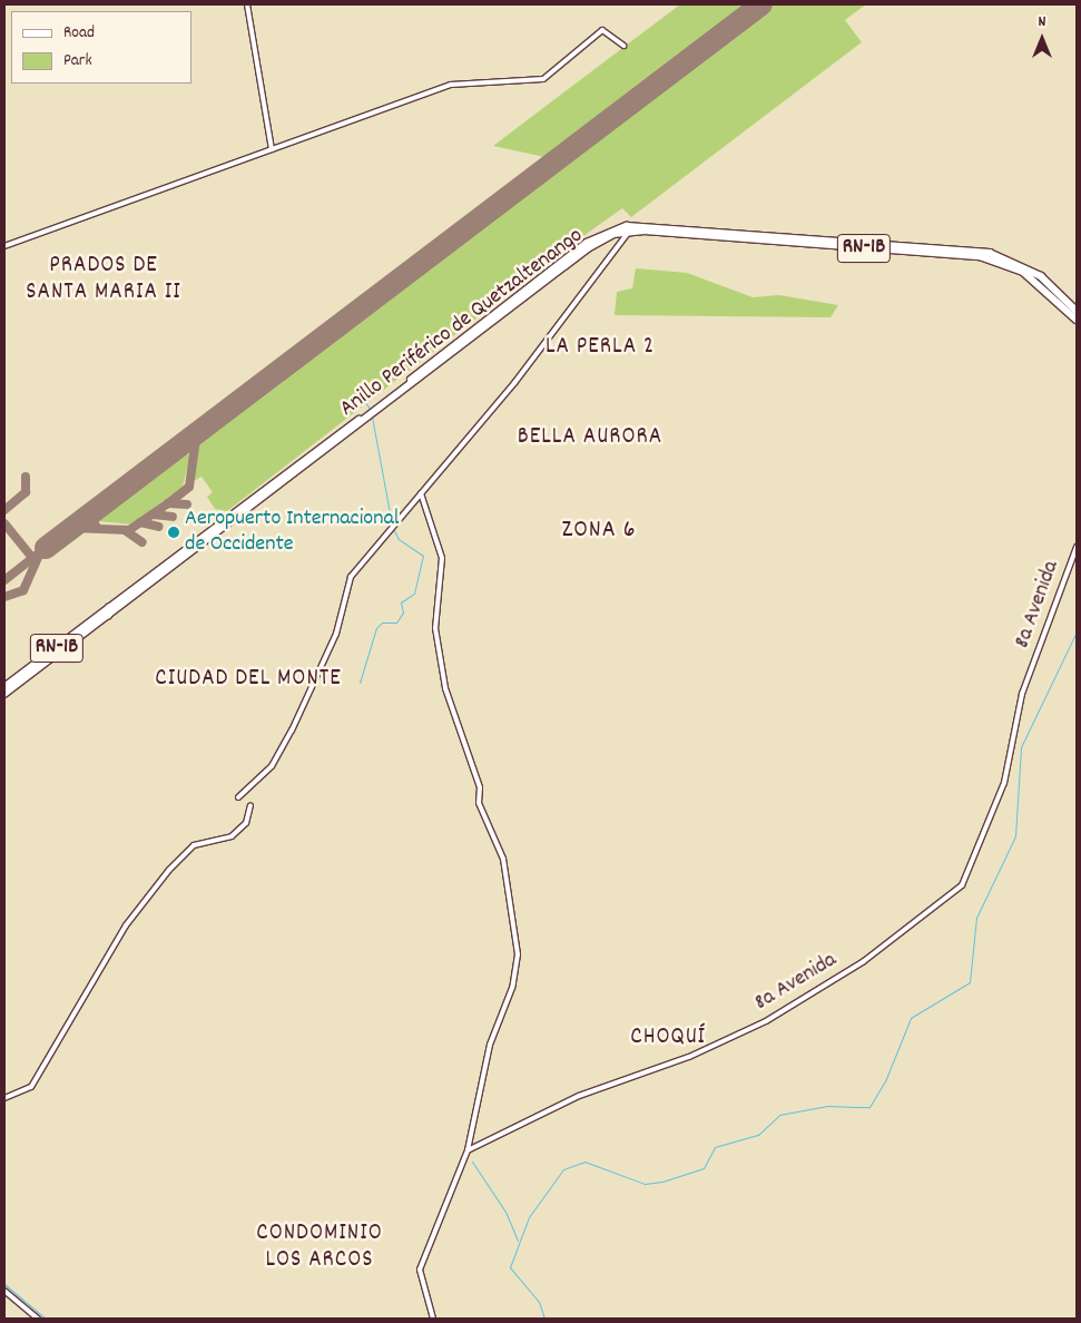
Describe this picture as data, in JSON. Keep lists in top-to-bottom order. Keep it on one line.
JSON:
{"streets":{"highway":["RN-1B","Anillo Periférico de Quetzaltenango"],"street":["8a Avenida"]},"crossings":[["RN-1B","Anillo Periférico de Quetzaltenango"]],"districts":["PRADOS DE SANTA MARIA II","LA PERLA 2","BELLA AURORA","ZONA 6","CIUDAD DEL MONTE","CHOQUÍ","CONDOMINIO LOS ARCOS"],"places":["Aeropuerto Internacional de Occidente"],"legend":["Road","Park"],"north":"top"}
